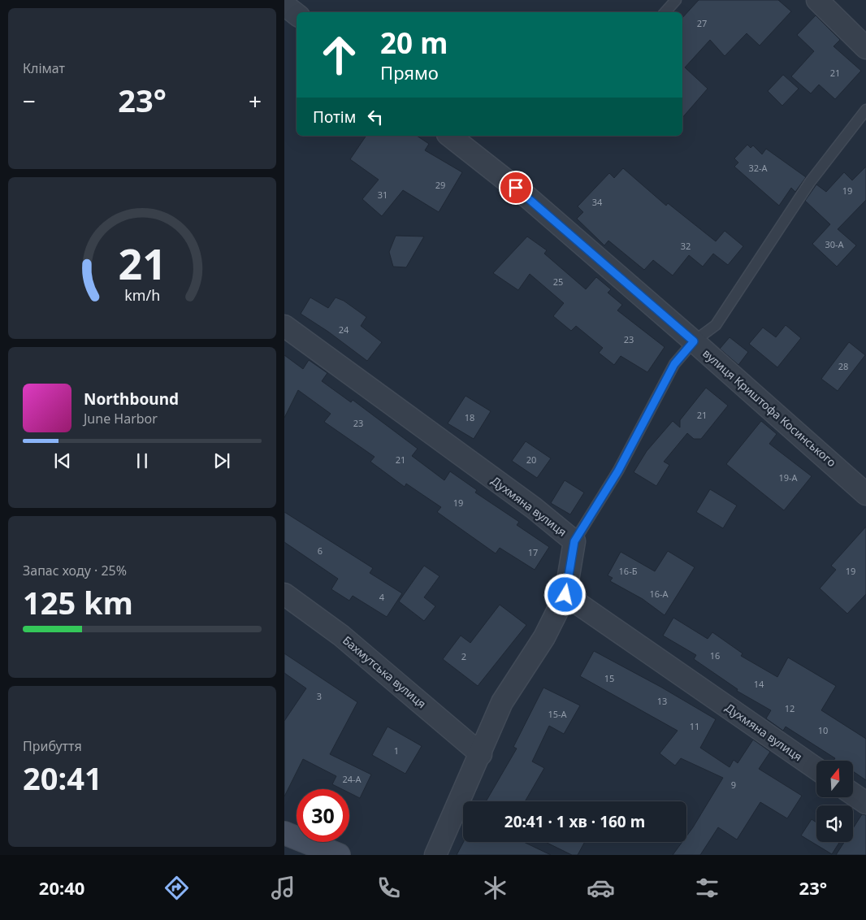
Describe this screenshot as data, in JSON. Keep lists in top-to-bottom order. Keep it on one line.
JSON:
{"streets":{"street":["вулиця Криштофа Косинського","Духмяна вулиця","Бахмутська вулиця"]},"house_numbers":["27","21","32-А","29","19","31","34","30-А","32","25","24","23","28","21","18","23","21","20","19-А","19","6","17","16-Б","19","16-А","4","16","2","15","14","3","13","12","15-А","11","10","1","24-А","9"],"north":"top","page":{"tile":["Клімат",["Запас ходу · 25%","125 km"],["Прибуття","20:41"]],"turn":["20 m","Прямо"],"heat":["−","23°","+"],"then":"Потім","song":["Northbound","June Harbor"],"limit":"30","trip":"20:41 · 1 хв · 160 m","tabs":["20:40","23°"],"gauge":["21","km/h"]}}
